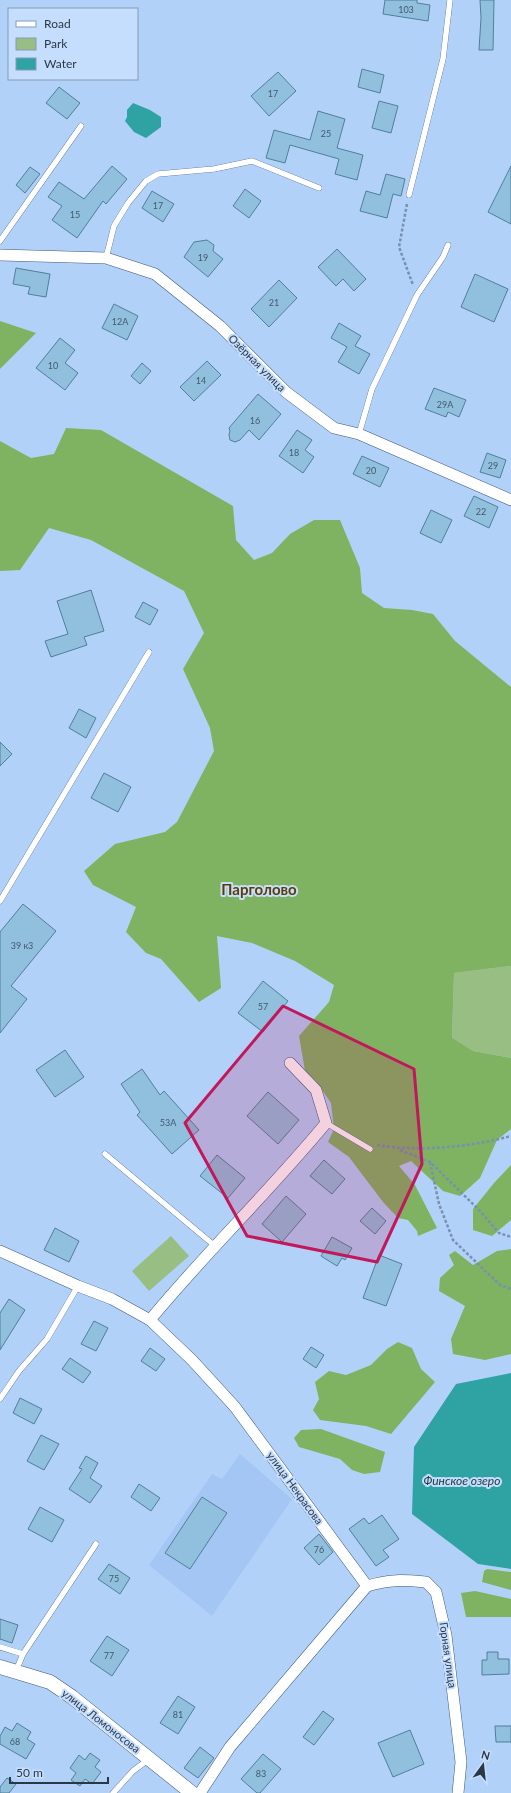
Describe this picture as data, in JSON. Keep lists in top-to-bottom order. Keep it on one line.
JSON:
{"streets":{"street":["Озёрная улица","улица Некрасова","Горная улица","улица Ломоносова"]},"crossings":[["улица Некрасова","Горная улица"]],"districts":["Парголово"],"water":["Финское озеро"],"house_numbers":["103","17","25","17","15","19","21","12А","10","14","29А","16","18","29","20","22","39 к3","57","53А","76","75","77","81","68","83"],"legend":["Road","Park","Water"],"scale_bar":"50 m","north":"top"}
